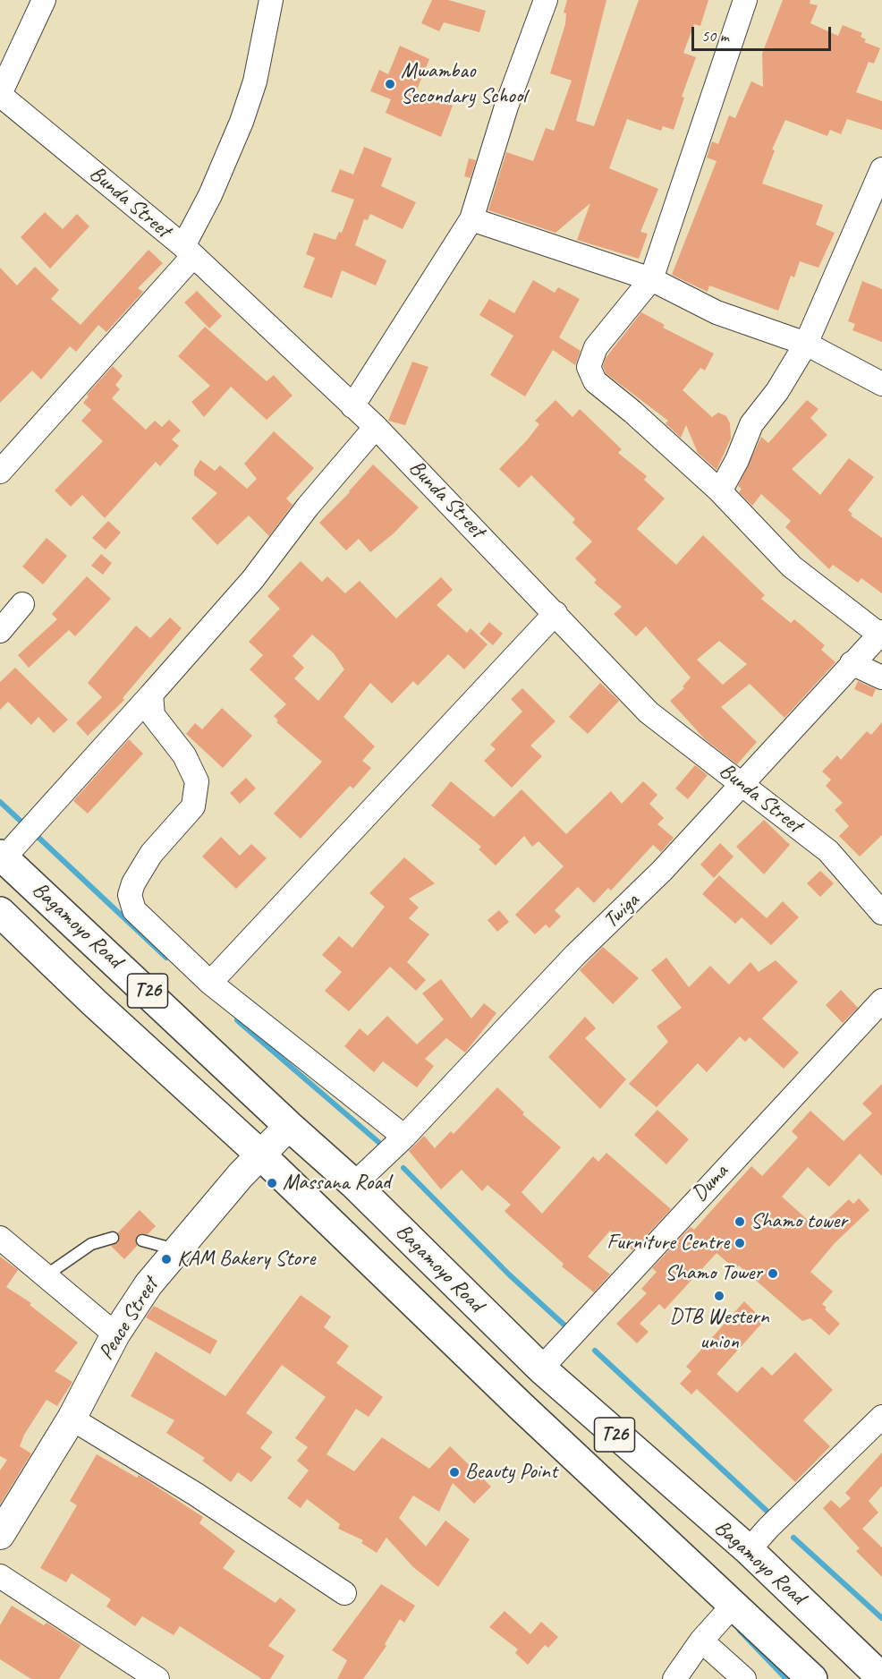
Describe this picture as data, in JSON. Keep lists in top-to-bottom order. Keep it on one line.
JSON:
{"streets":{"highway":["Bagamoyo Road","T26"],"street":["Bunda Street","Twiga","Duma","Peace Street"]},"crossings":[["Bunda Street","Twiga"],["Twiga","Bagamoyo Road"],["Bagamoyo Road","Duma"],["Bagamoyo Road","Peace Street"]],"places":["Mwambao Secondary School","Massana Road","Shamo tower","Furniture Centre","KAM Bakery Store","Shamo Tower","DTB Western union","Beauty Point"],"scale_bar":"50 m"}
